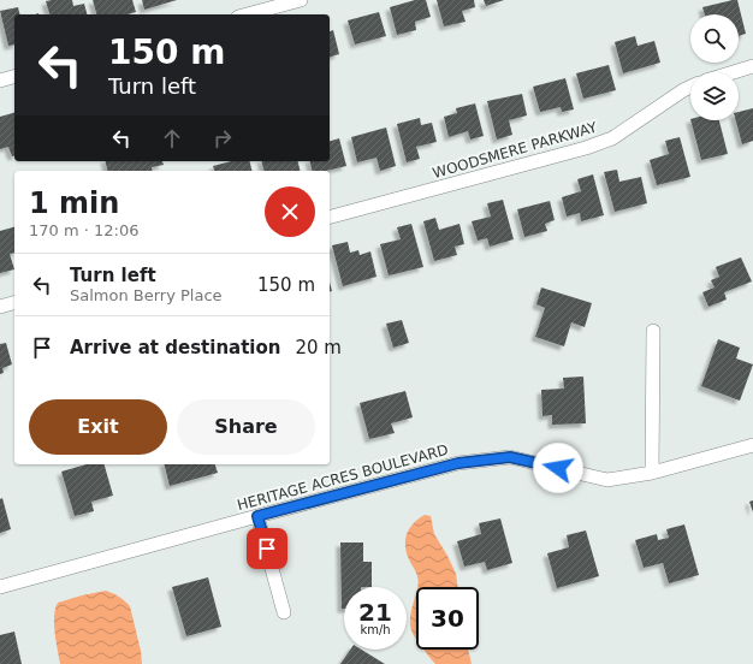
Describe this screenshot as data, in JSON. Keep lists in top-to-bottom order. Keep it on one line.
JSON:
{"streets":{"street":["WOODSMERE PARKWAY","HERITAGE ACRES BOULEVARD"]},"page":{"turn":["150 m","Turn left"],"heading":["1 min","170 m · 12:06"],"list":[{"name":"Turn left","note":"Salmon Berry Place","value":"150 m"},{"name":"Arrive at destination","value":"20 m"}],"buttons":["Exit","Share"],"speed":"21 km/h","limit":"30"}}
